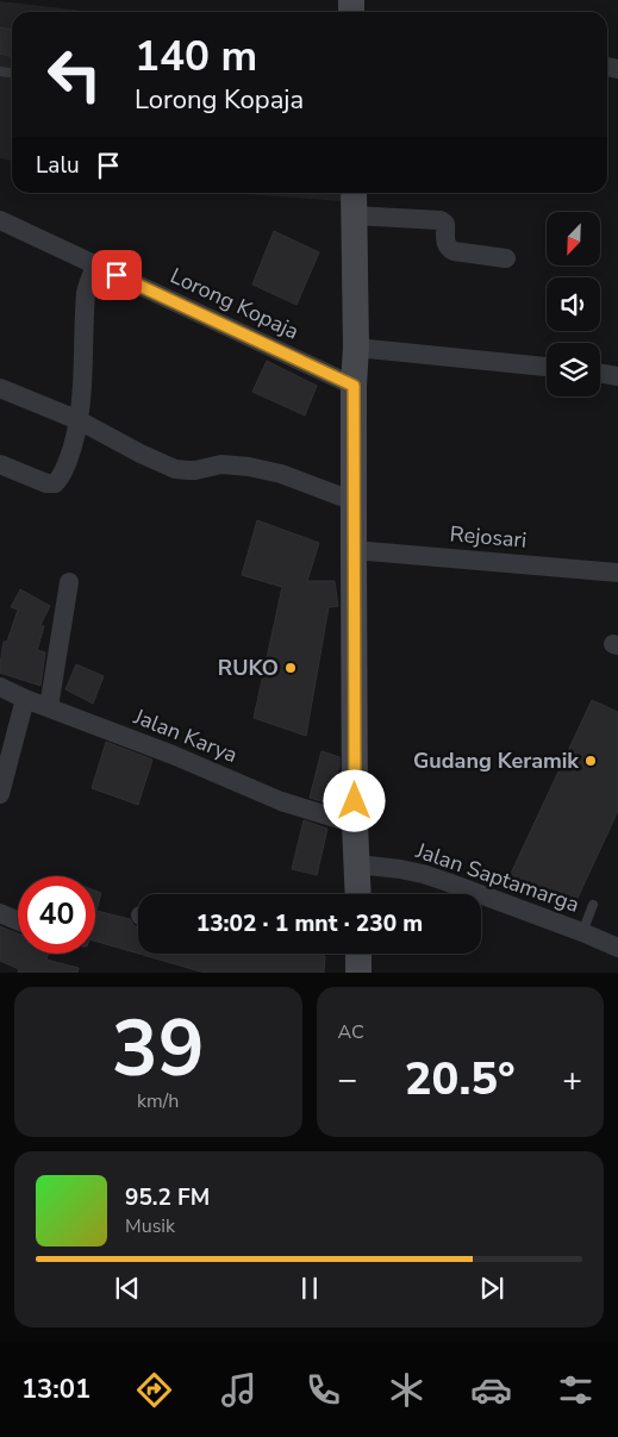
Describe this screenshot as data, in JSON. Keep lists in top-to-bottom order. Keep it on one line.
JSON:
{"streets":{"street":["Lorong Kopaja","Rejosari","Jalan Karya","Jalan Saptamarga"]},"places":["RUKO","Gudang Keramik"],"north":"bottom left","page":{"turn":["140 m","Lorong Kopaja"],"then":"Lalu","limit":"40","trip":"13:02 · 1 mnt · 230 m","tile":[["39","km/h"],"AC"],"heat":["−","20.5°","+"],"song":["95.2 FM","Musik"],"tabs":"13:01"}}
